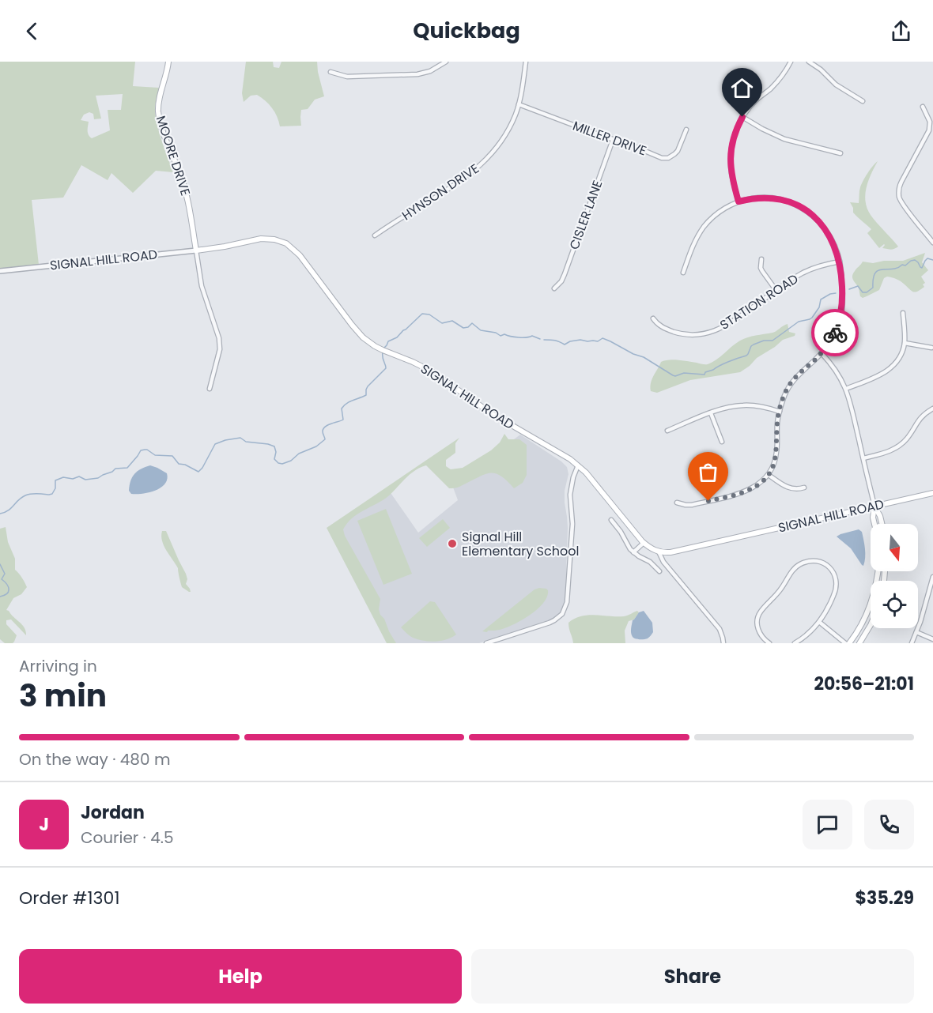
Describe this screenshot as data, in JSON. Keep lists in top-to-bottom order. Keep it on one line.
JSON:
{"streets":{"main road":["MOORE DRIVE","SIGNAL HILL ROAD"],"street":["MILLER DRIVE","HYNSON DRIVE","CISLER LANE","STATION ROAD"]},"crossings":[["MILLER DRIVE","HYNSON DRIVE"],["MILLER DRIVE","CISLER LANE"],["MOORE DRIVE","SIGNAL HILL ROAD"]],"places":["Signal Hill Elementary School"],"north":"bottom","page":{"header":"Quickbag","heading":["3 min","Arriving in","20:56–21:01"],"panel":["Jordan","Courier · 4.5","Order #1301","$35.29"],"bar":"On the way · 480 m","round":"J","buttons":["Help","Share"]}}
